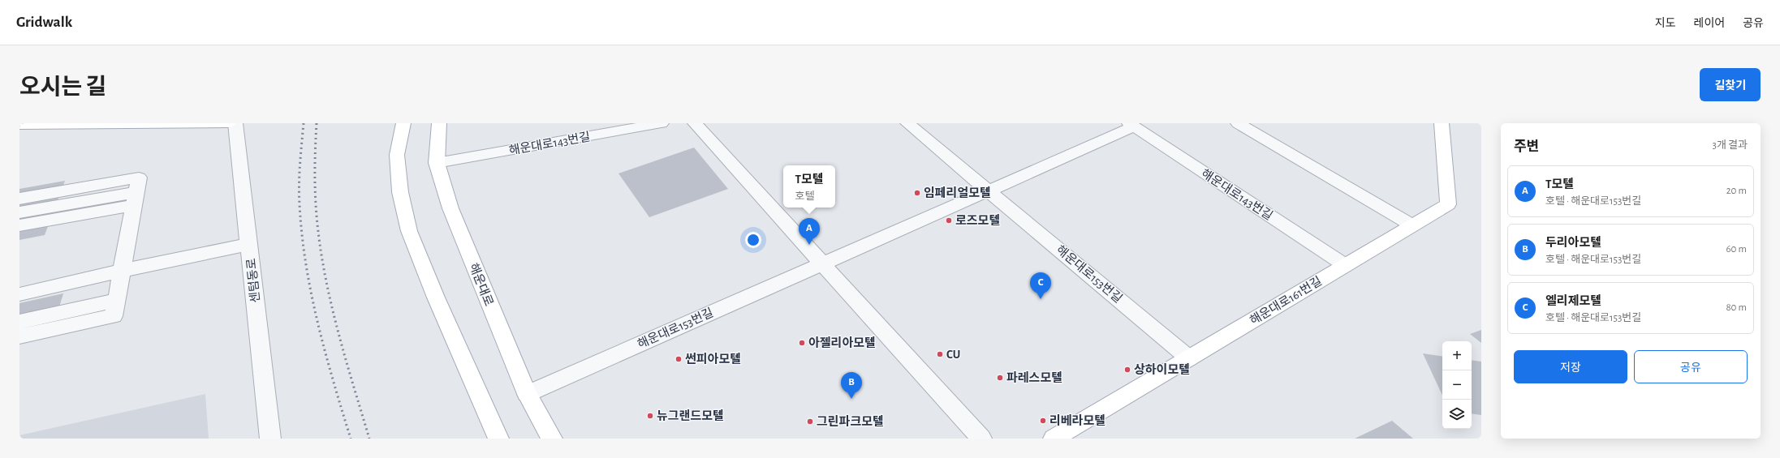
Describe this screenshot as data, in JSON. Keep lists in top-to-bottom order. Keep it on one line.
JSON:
{"streets":{"main road":["해운대로","해운대로161번길"],"street":["해운대로143번길","해운대로153번길","센텀동로"]},"crossings":[["해운대로143번길","해운대로153번길"],["해운대로143번길","해운대로"],["해운대로143번길","해운대로161번길"],["해운대로153번길","해운대로"],["해운대로153번길","해운대로161번길"]],"places":["임페리얼모텔","로즈모텔","아젤리아모텔","CU","썬피아모텔","상하이모텔","파레스모텔","뉴그랜드모텔","리베라모텔","그린파크모텔"],"page":{"header":"Gridwalk","nav":["지도","레이어","공유"],"title":"오시는 길","buttons":["길찾기",["저장","공유"]],"heading":["주변","3개 결과"],"popup":["T모텔","호텔"],"list":[{"mark":"A","name":"T모텔","note":"호텔 · 해운대로153번길","value":"20 m"},{"mark":"B","name":"두리아모텔","note":"호텔 · 해운대로153번길","value":"60 m"},{"mark":"C","name":"엘리제모텔","note":"호텔 · 해운대로153번길","value":"80 m"}],"pins":["A","C","B"],"map_buttons":["+","−"]}}
